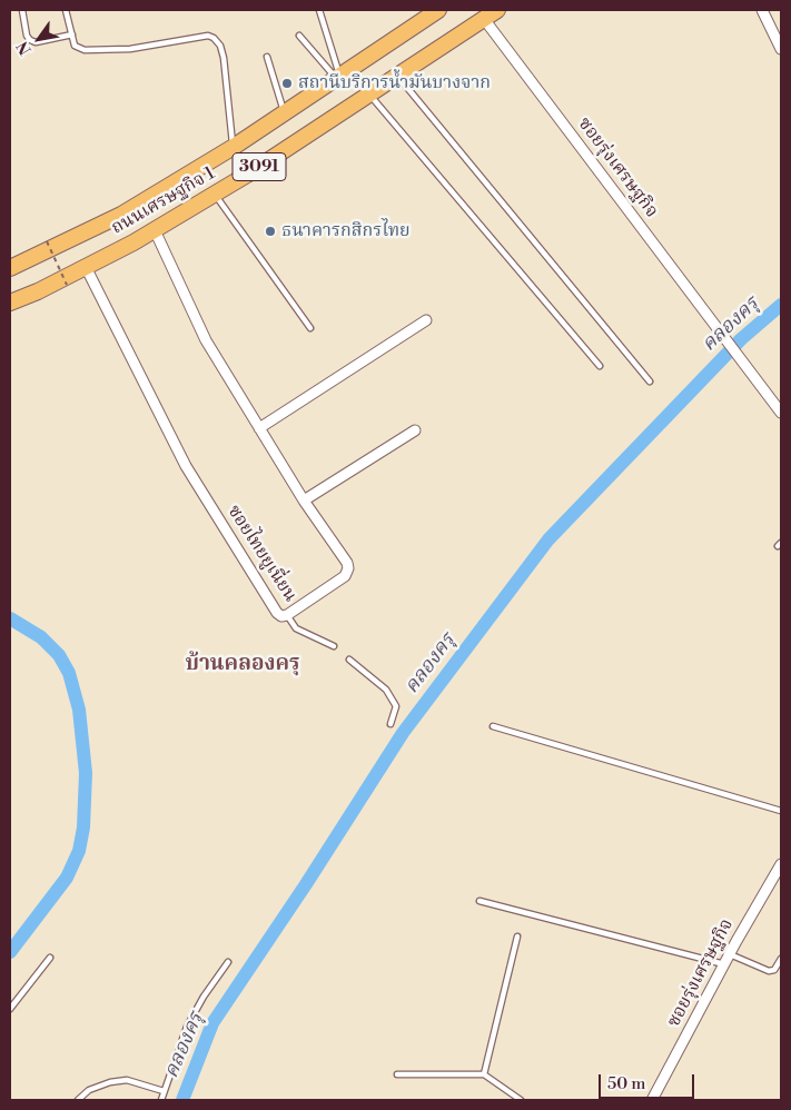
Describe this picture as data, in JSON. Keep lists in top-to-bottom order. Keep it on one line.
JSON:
{"streets":{"main road":["3091","ถนนเศรษฐกิจ 1"],"street":["ซอยรุ่งเศรษฐกิจ","ซอยไทยยูเนี่ยน"]},"crossings":[["ซอยรุ่งเศรษฐกิจ","ถนนเศรษฐกิจ 1"],["ถนนเศรษฐกิจ 1","ซอยไทยยูเนี่ยน"]],"districts":["บ้านคลองครุ"],"water":["คลองครุ"],"places":["สถานีบริการน้ำมันบางจาก","ธนาคารกสิกรไทย"],"scale_bar":"50 m","north":"bottom left"}
